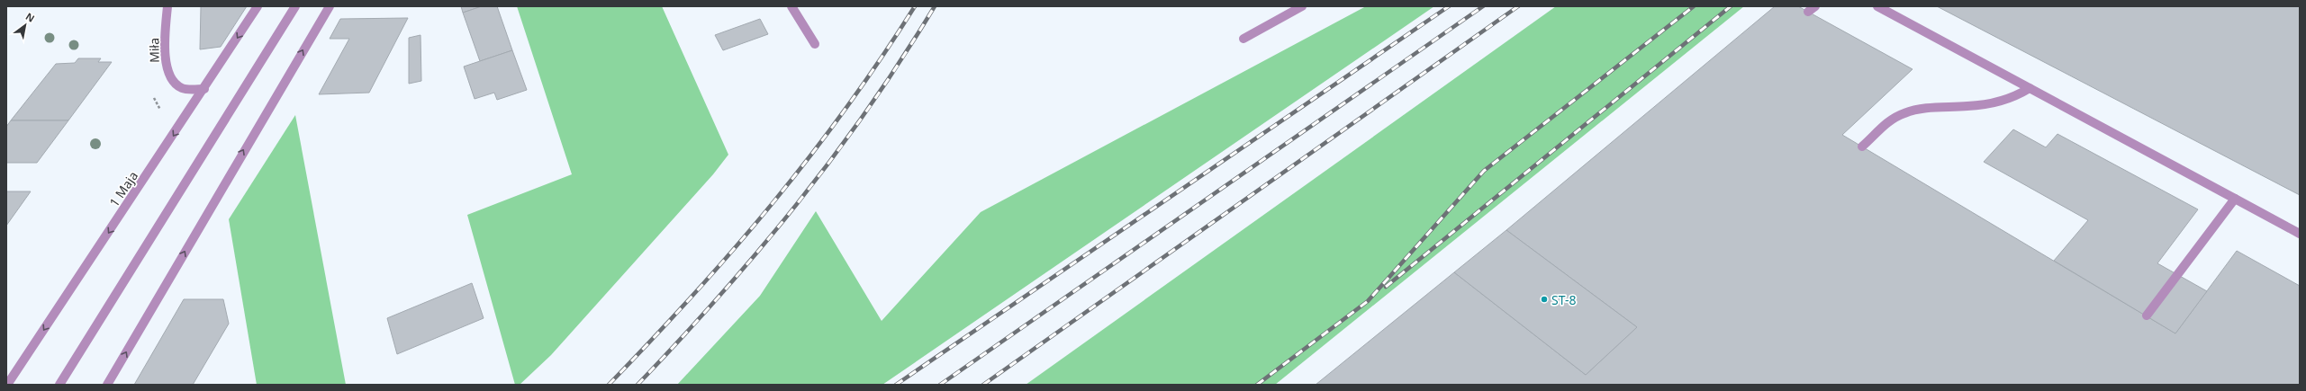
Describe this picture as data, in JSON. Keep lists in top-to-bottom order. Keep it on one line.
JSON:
{"streets":{"street":["Miła","1 Maja"]},"crossings":[["Miła","1 Maja"]],"places":["ST-8"],"north":"top right"}
